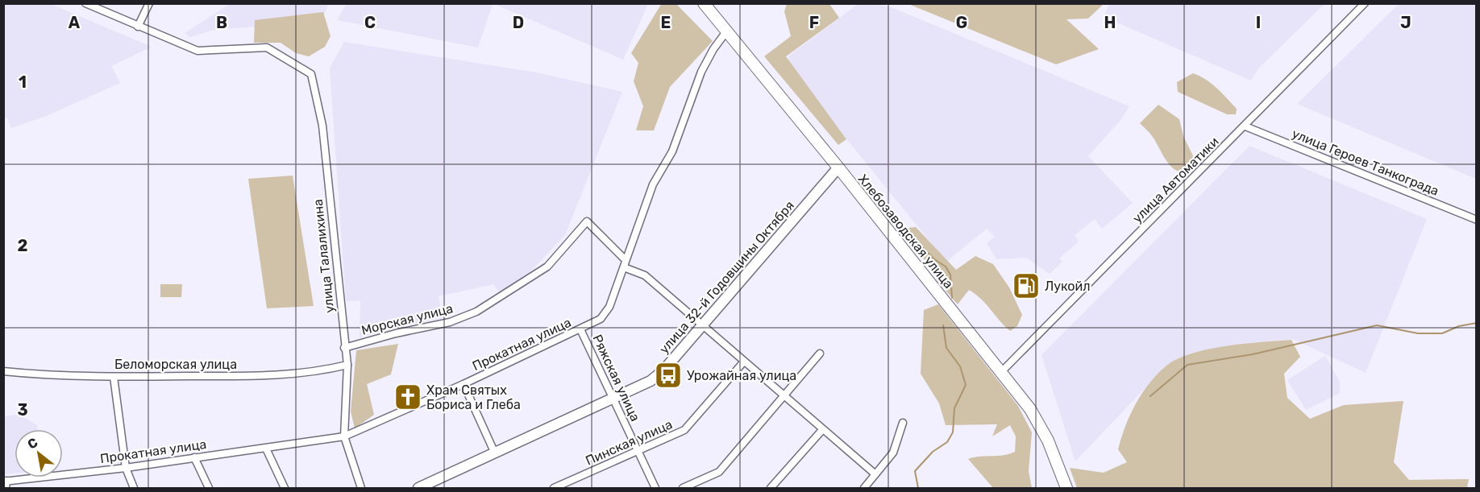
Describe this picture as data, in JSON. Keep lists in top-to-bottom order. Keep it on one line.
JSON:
{"streets":{"main road":["Хлебозаводская улица","улица 32-й Годовщины Октября"],"street":["улица Героев Танкограда","улица Автоматики","улица Талалихина","Морская улица","Прокатная улица","Беломорская улица","Ряжская улица","Пинская улица"]},"crossings":[["улица Героев Танкограда","улица Автоматики"],["улица Автоматики","Хлебозаводская улица"],["Хлебозаводская улица","улица 32-й Годовщины Октября"],["Хлебозаводская улица","Прокатная улица"],["улица Талалихина","Морская улица"],["улица Талалихина","Прокатная улица"],["улица Талалихина","Беломорская улица"],["улица 32-й Годовщины Октября","Ряжская улица"],["Морская улица","Прокатная улица"],["Прокатная улица","Ряжская улица"],["Ряжская улица","Пинская улица"]],"places":{"fuel station":["Лукойл"],"bus stop":["Урожайная улица"],"church":["Храм Святых Бориса и Глеба"]},"north":"top left","grid":{"columns":["A","B","C","D","E","F","G","H","I","J"],"rows":["1","2","3"]}}
